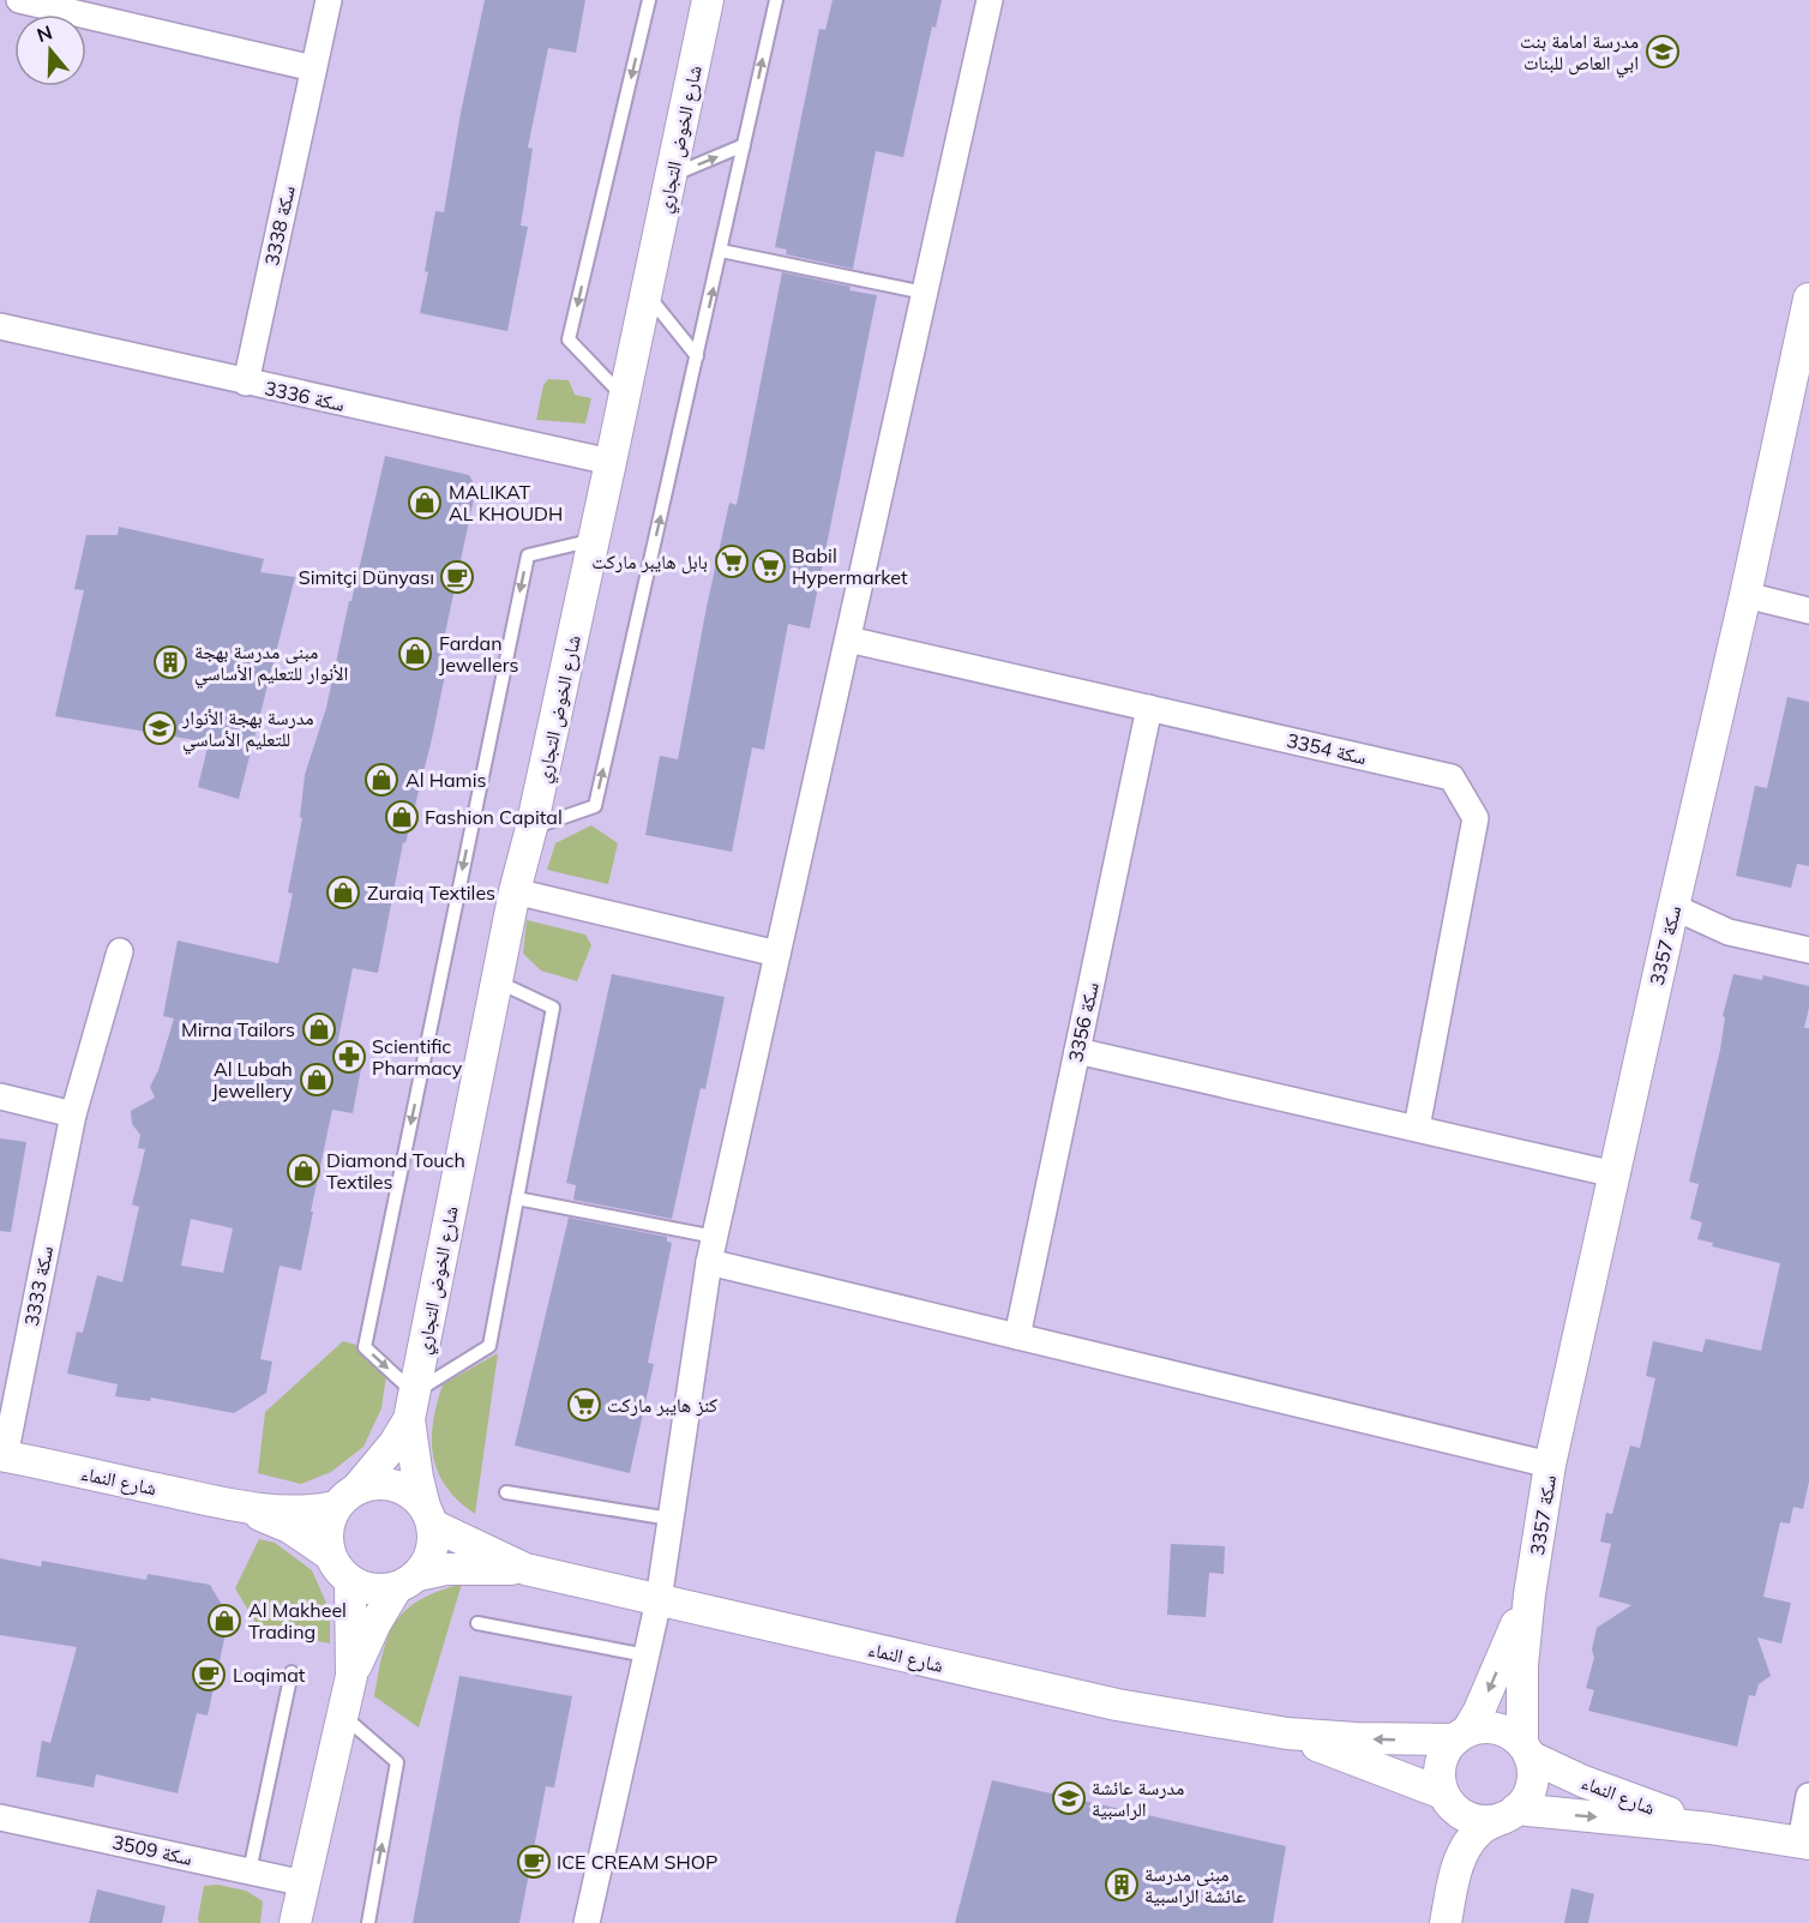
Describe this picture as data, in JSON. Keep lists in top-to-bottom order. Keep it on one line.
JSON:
{"streets":{"street":["شارع الخوض التجاري","سكة 3338","سكة 3336","سكة 3354","سكة 3357","سكة 3356","سكة 3333","شارع النماء","سكة 3509"]},"crossings":[["شارع الخوض التجاري","سكة 3336"],["شارع الخوض التجاري","شارع النماء"],["سكة 3338","سكة 3336"],["سكة 3354","سكة 3356"],["سكة 3357","شارع النماء"],["سكة 3333","شارع النماء"]],"places":{"school or university":["مدرسة امامة بنت ابي العاص للبنات","مدرسة بهجة الأنوار للتعليم الأساسي","مدرسة عائشة الراسبية"],"shop":["MALIKAT AL KHOUDH","Fardan Jewellers","Al Hamis","Fashion Capital","Zuraiq Textiles","Mirna Tailors","Al Lubah Jewellery","Diamond Touch Textiles","Al Makheel Trading"],"supermarket":["بابل هايبر ماركت","Babil Hypermarket","كنز هايبر ماركت"],"cafe":["Simitçi Dünyası","Loqimat","ICE CREAM SHOP"],"building":["مبنى مدرسة بهجة الأنوار للتعليم الأساسي","مبنى مدرسة عائشة الراسبية"],"pharmacy":["Scientific Pharmacy"]},"north":"top"}
